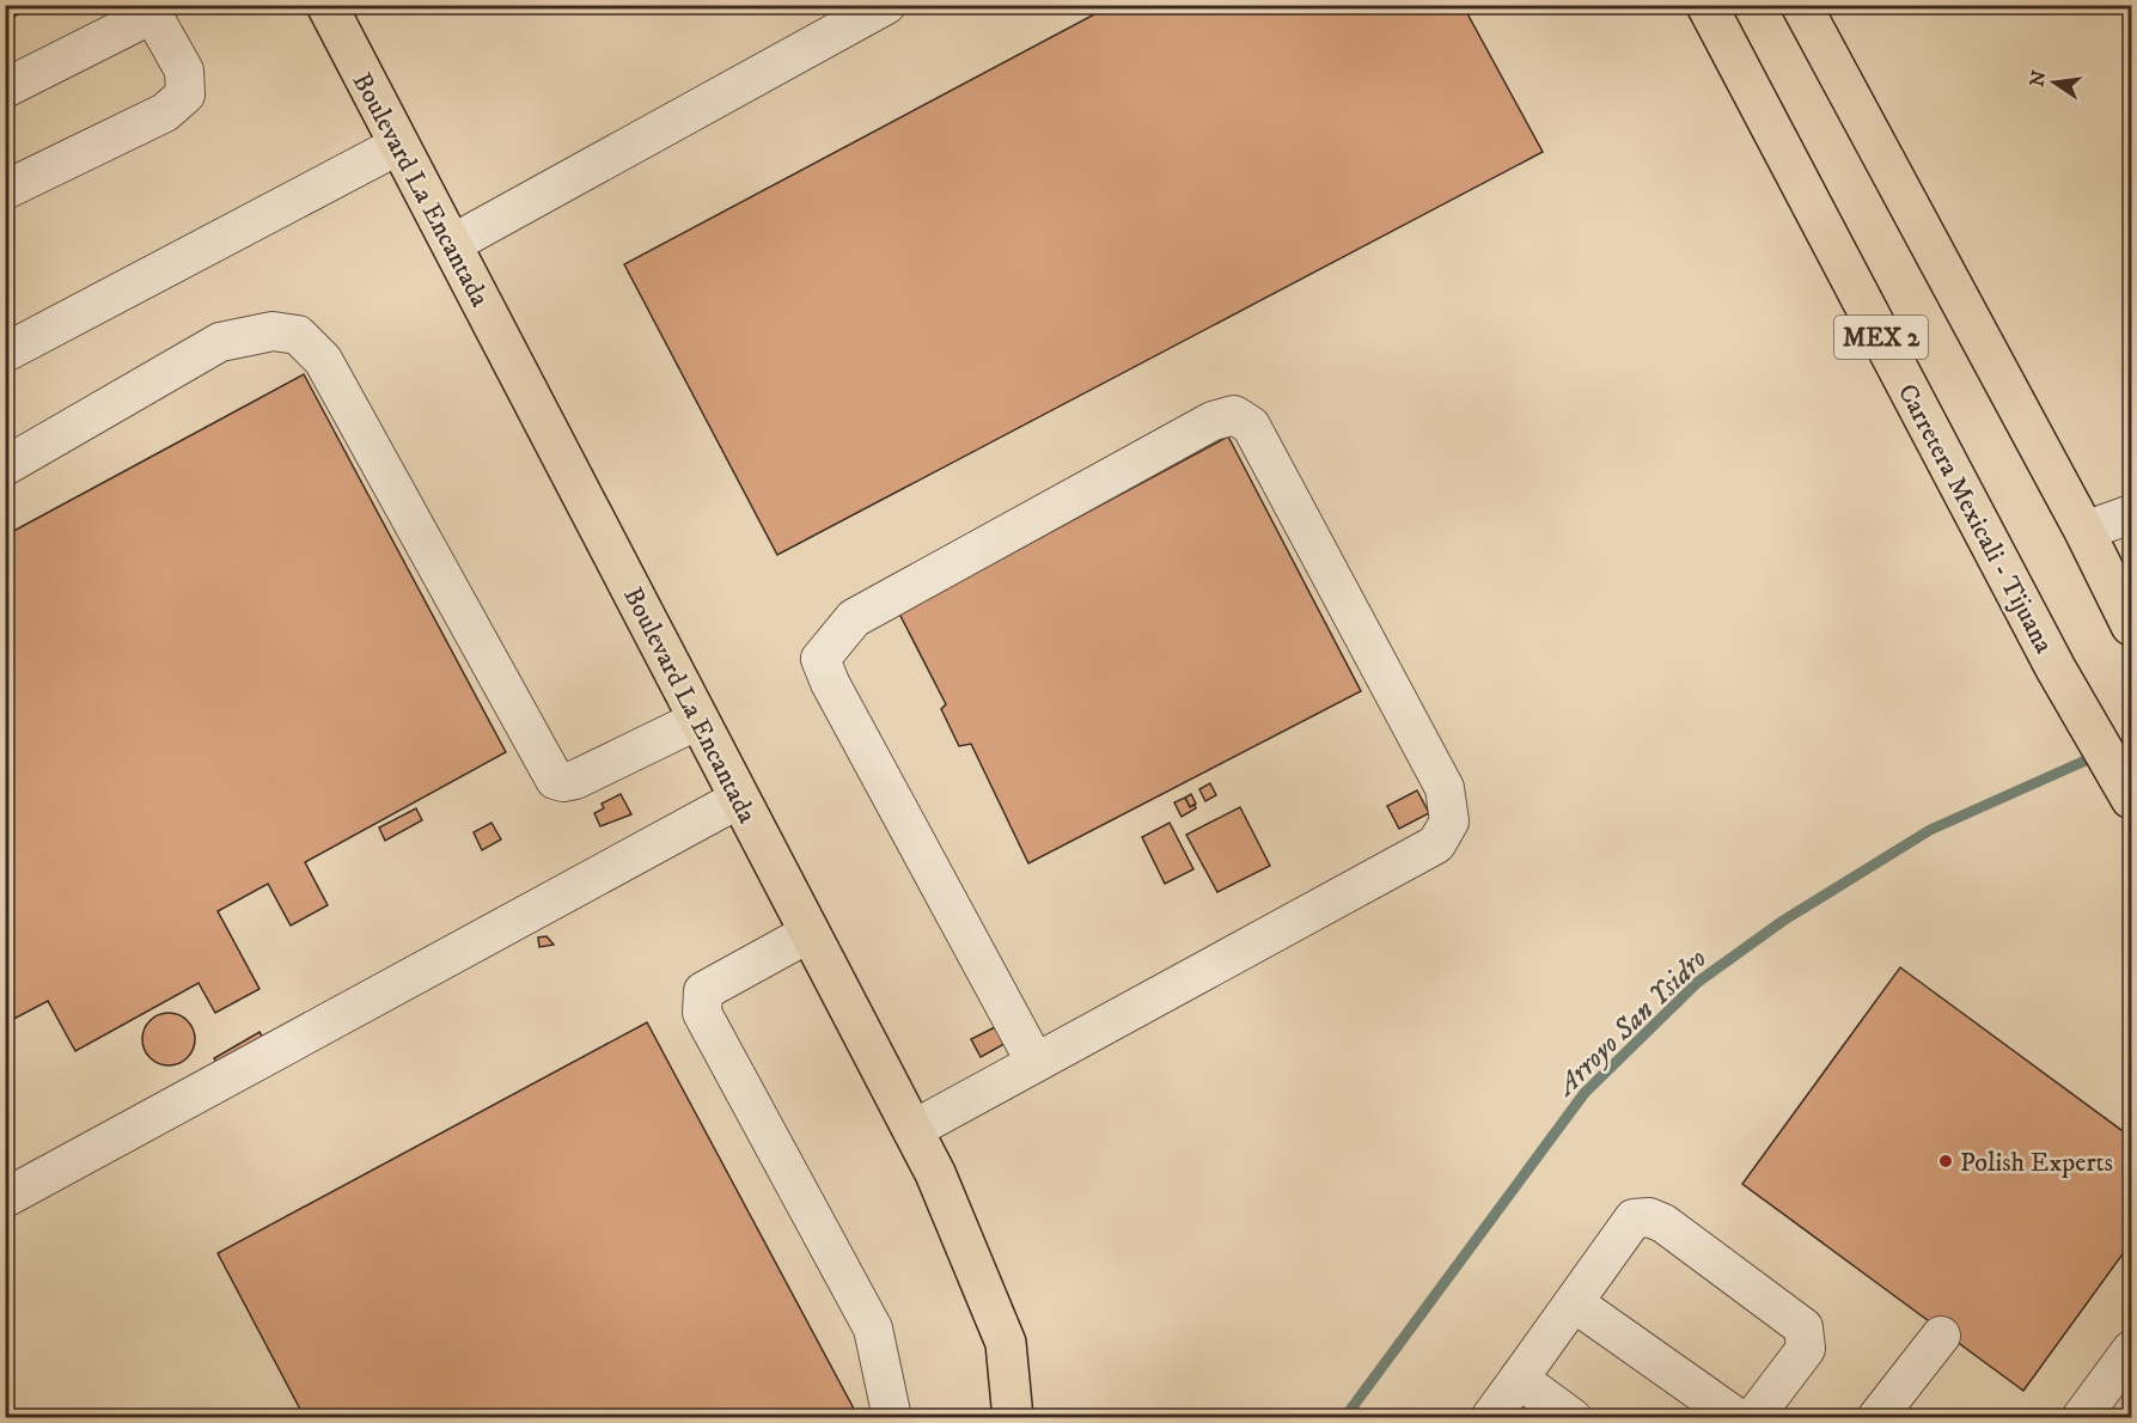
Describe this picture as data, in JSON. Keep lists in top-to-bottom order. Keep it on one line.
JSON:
{"streets":{"main road":["Boulevard La Encantada","MEX 2","Carretera Mexicali - Tijuana"]},"water":["Arroyo San Ysidro"],"places":["Polish Experts"],"north":"left"}
